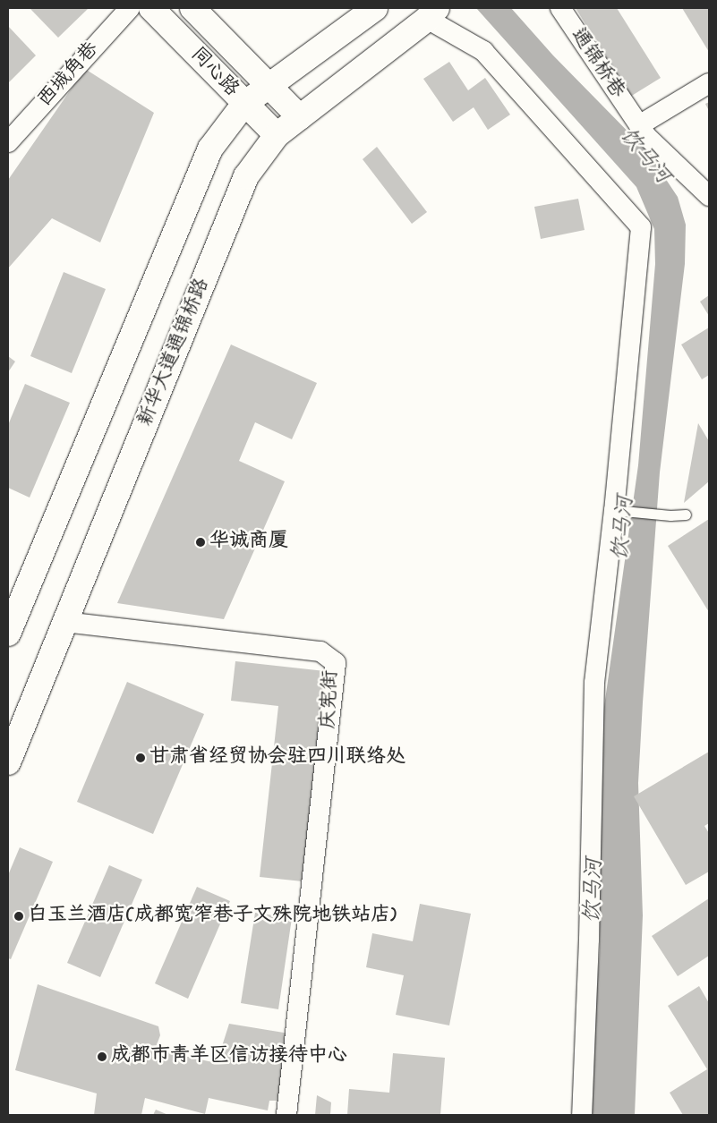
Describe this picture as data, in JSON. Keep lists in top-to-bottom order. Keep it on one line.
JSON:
{"streets":{"main road":["同心路","新华大道通锦桥路"],"street":["通锦桥巷","西城角巷","庆宪街"]},"crossings":[["同心路","新华大道通锦桥路"],["新华大道通锦桥路","庆宪街"]],"water":["饮马河"],"places":["华诚商厦","甘肃省经贸协会驻四川联络处","白玉兰酒店(成都宽窄巷子文殊院地铁站店)","成都市青羊区信访接待中心"]}
